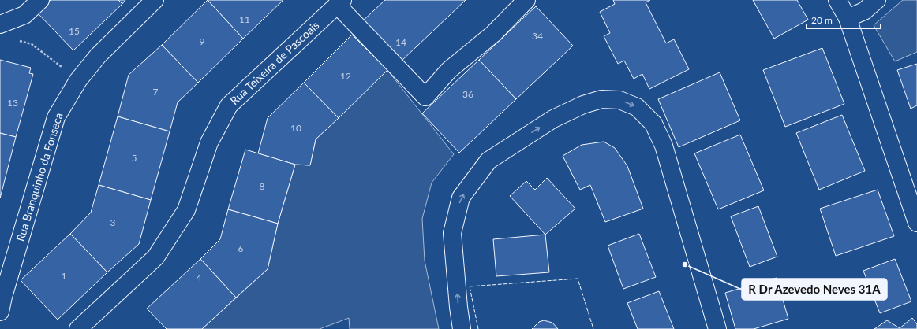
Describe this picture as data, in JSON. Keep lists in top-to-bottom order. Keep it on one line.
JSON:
{"streets":{"street":["Rua Teixeira de Pascoais","Rua Branquinho da Fonseca"]},"places":["R Dr Azevedo Neves 31A"],"house_numbers":["11","15","34","9","14","12","7","36","13","10","5","8","3","6","1","4"],"scale_bar":"20 m"}
